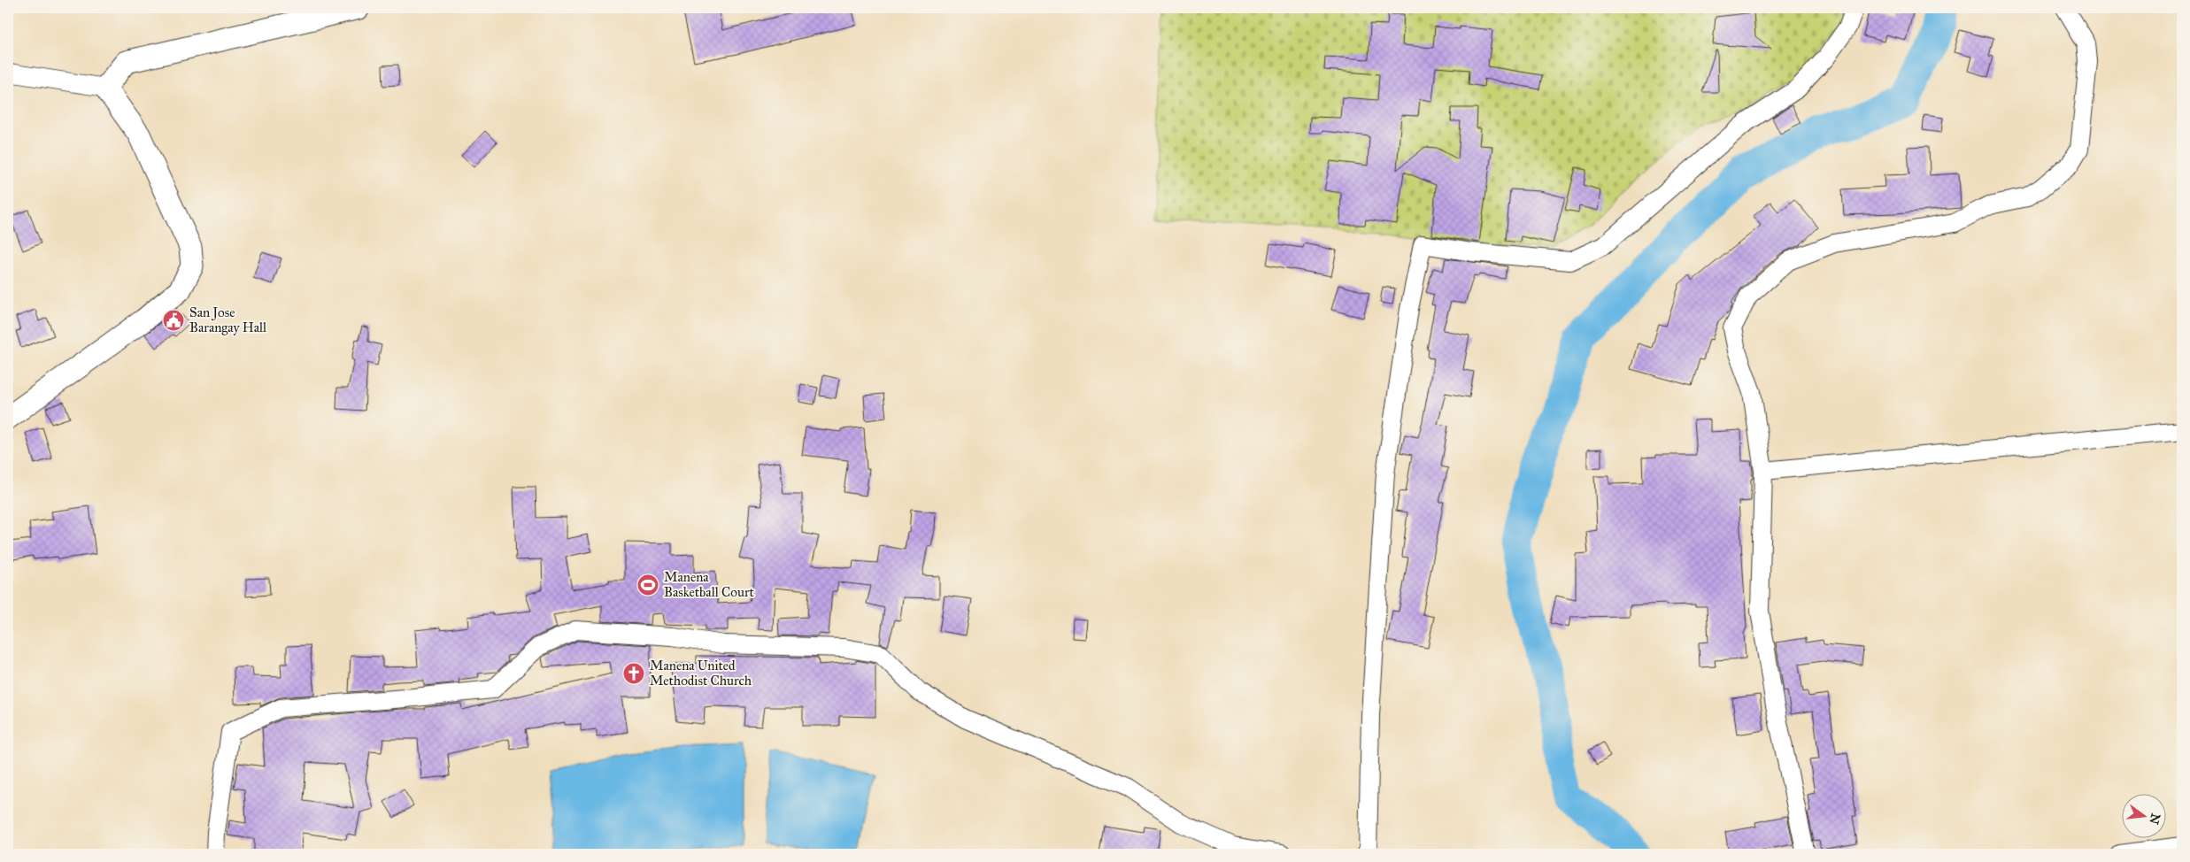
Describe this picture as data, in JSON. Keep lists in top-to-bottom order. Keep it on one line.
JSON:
{"places":{"public building":["San Jose Barangay Hall"],"sports":["Manena Basketball Court"],"church":["Manena United Methodist Church"]},"north":"right"}
